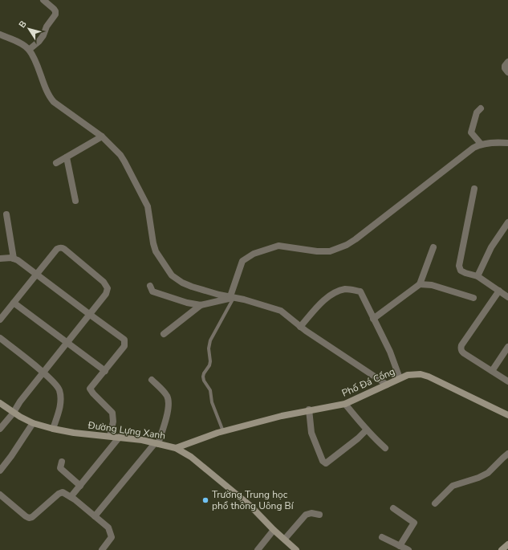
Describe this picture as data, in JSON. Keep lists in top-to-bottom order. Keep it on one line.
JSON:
{"streets":{"street":["Phố Đá Cổng","Đường Lựng Xanh"]},"crossings":[["Phố Đá Cổng","Đường Lựng Xanh"]],"places":["Trường Trung học phổ thông Uông Bí"],"north":"top left"}
